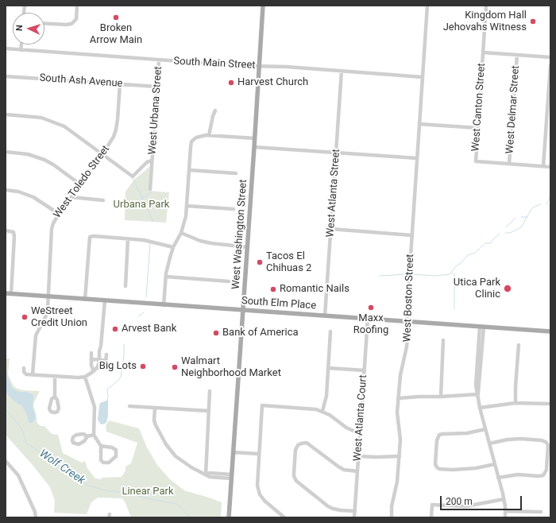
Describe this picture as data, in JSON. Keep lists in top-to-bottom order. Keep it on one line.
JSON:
{"streets":{"main road":["West Washington Street","South Elm Place"],"street":["South Main Street","South Ash Avenue","West Canton Street","West Delmar Street","West Urbana Street","West Toledo Street","West Atlanta Street","West Boston Street","West Atlanta Court"]},"crossings":[["South Main Street","West Urbana Street"],["South Main Street","West Atlanta Street"],["South Main Street","West Washington Street"],["South Main Street","West Boston Street"],["South Ash Avenue","West Urbana Street"],["South Ash Avenue","West Toledo Street"],["West Canton Street","West Delmar Street"],["West Urbana Street","West Toledo Street"],["West Toledo Street","South Elm Place"],["West Atlanta Street","South Elm Place"],["West Washington Street","South Elm Place"],["West Boston Street","South Elm Place"],["South Elm Place","West Atlanta Court"]],"water":["Wolf Creek"],"parks":["Urbana Park","Linear Park"],"places":["Broken Arrow Main","Kingdom Hall Jehovahs Witness","Harvest Church","Tacos El Chihuas 2","Utica Park Clinic","Romantic Nails","Maxx Roofing","WeStreet Credit Union","Arvest Bank","Bank of America","Big Lots","Walmart Neighborhood Market"],"scale_bar":"200 m","north":"left"}
